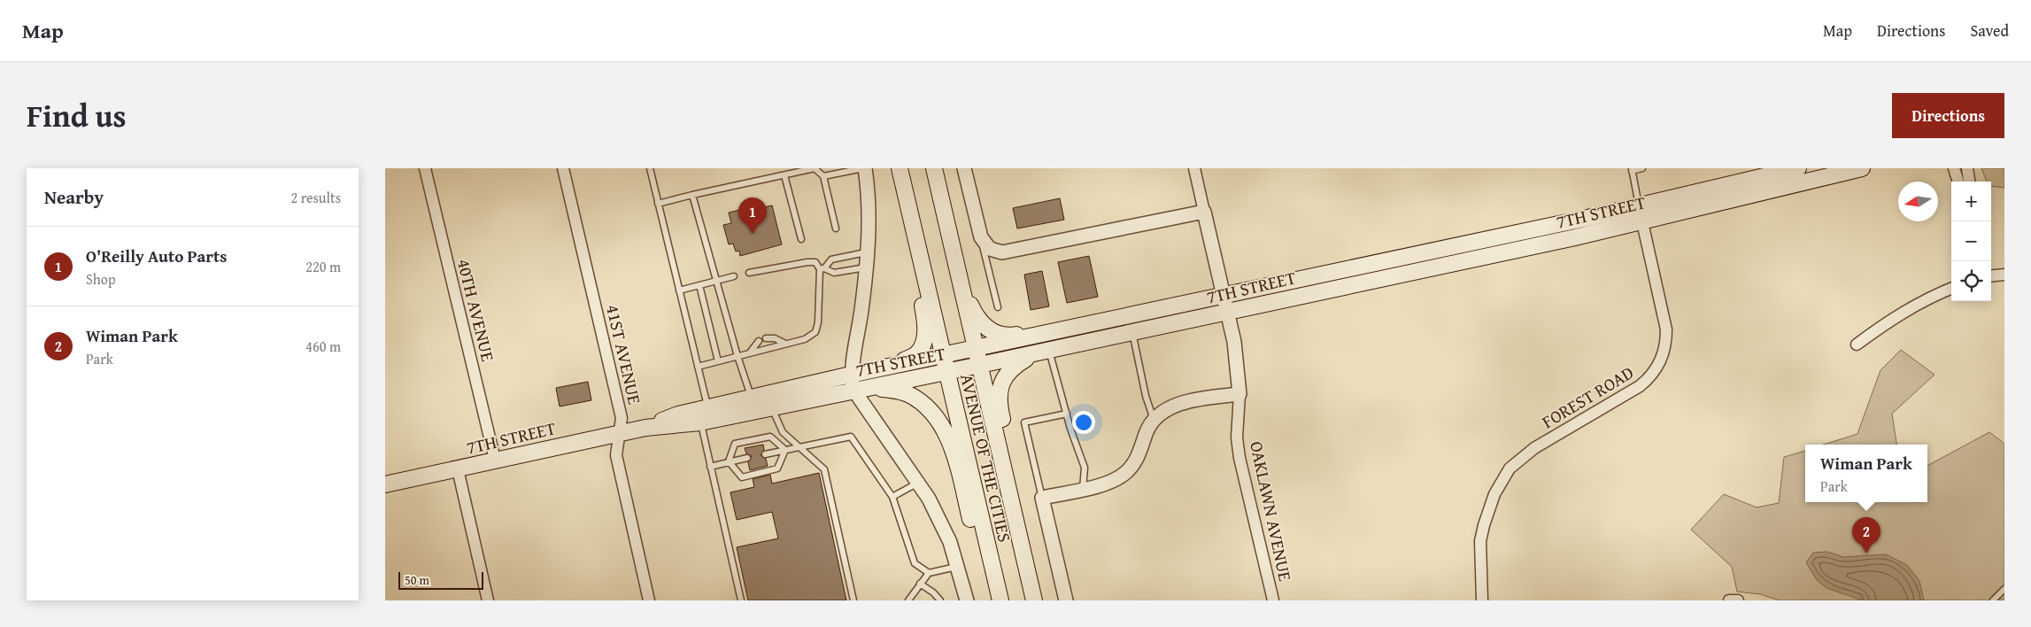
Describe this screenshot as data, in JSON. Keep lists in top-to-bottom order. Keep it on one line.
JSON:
{"streets":{"main road":["7TH STREET","AVENUE OF THE CITIES"],"street":["40TH AVENUE","41ST AVENUE","FOREST ROAD","OAKLAWN AVENUE"]},"crossings":[["7TH STREET","40TH AVENUE"],["7TH STREET","41ST AVENUE"],["7TH STREET","FOREST ROAD"],["7TH STREET","AVENUE OF THE CITIES"],["7TH STREET","OAKLAWN AVENUE"]],"scale_bar":"50 m","north":"left","page":{"header":"Map","nav":["Map","Directions","Saved"],"title":"Find us","buttons":"Directions","heading":["Nearby","2 results"],"map_buttons":["+","−"],"pins":["1","2"],"list":[{"mark":"1","name":"O'Reilly Auto Parts","note":"Shop","value":"220 m"},{"mark":"2","name":"Wiman Park","note":"Park","value":"460 m"}],"popup":["Wiman Park","Park"],"scale":"50 m"}}
